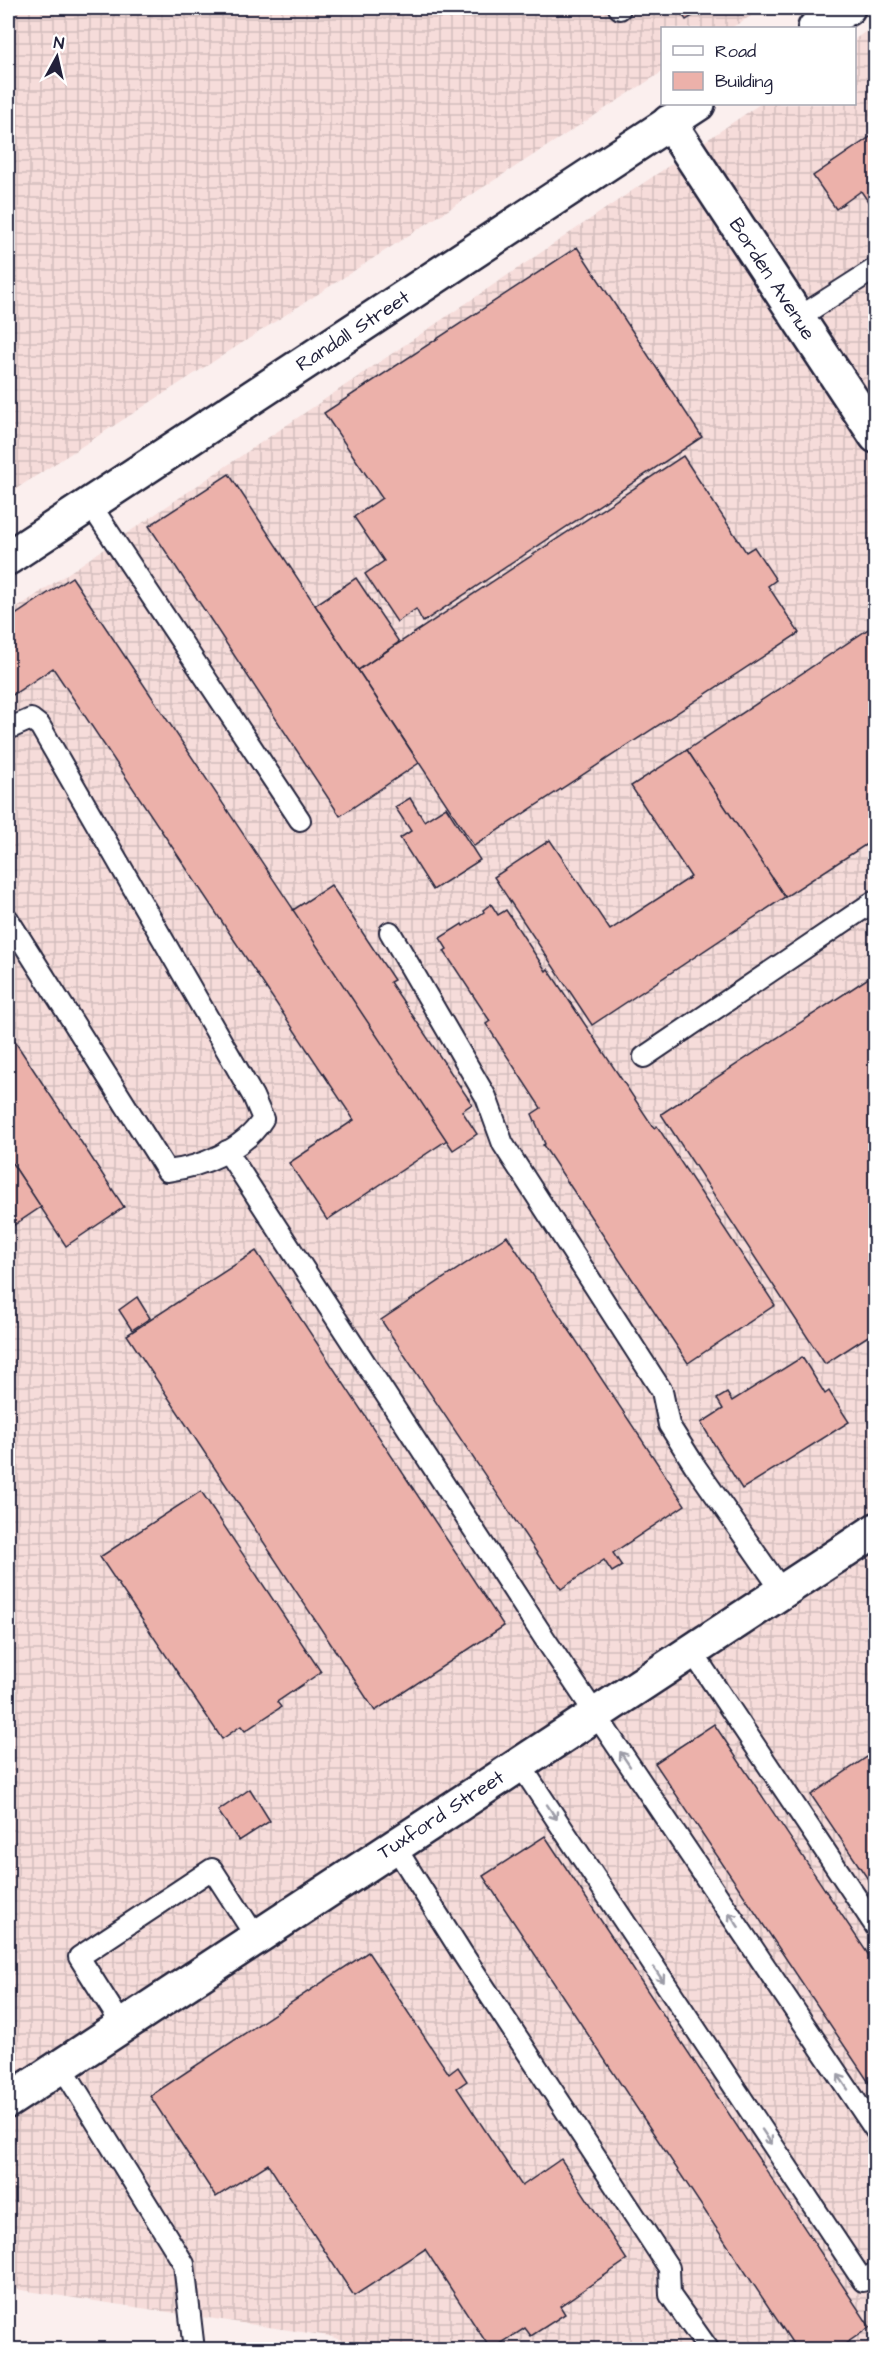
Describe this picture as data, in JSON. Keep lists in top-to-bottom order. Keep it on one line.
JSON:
{"streets":{"street":["Borden Avenue","Randall Street","Tuxford Street"]},"crossings":[["Borden Avenue","Randall Street"]],"legend":["Road","Building"],"north":"top"}
